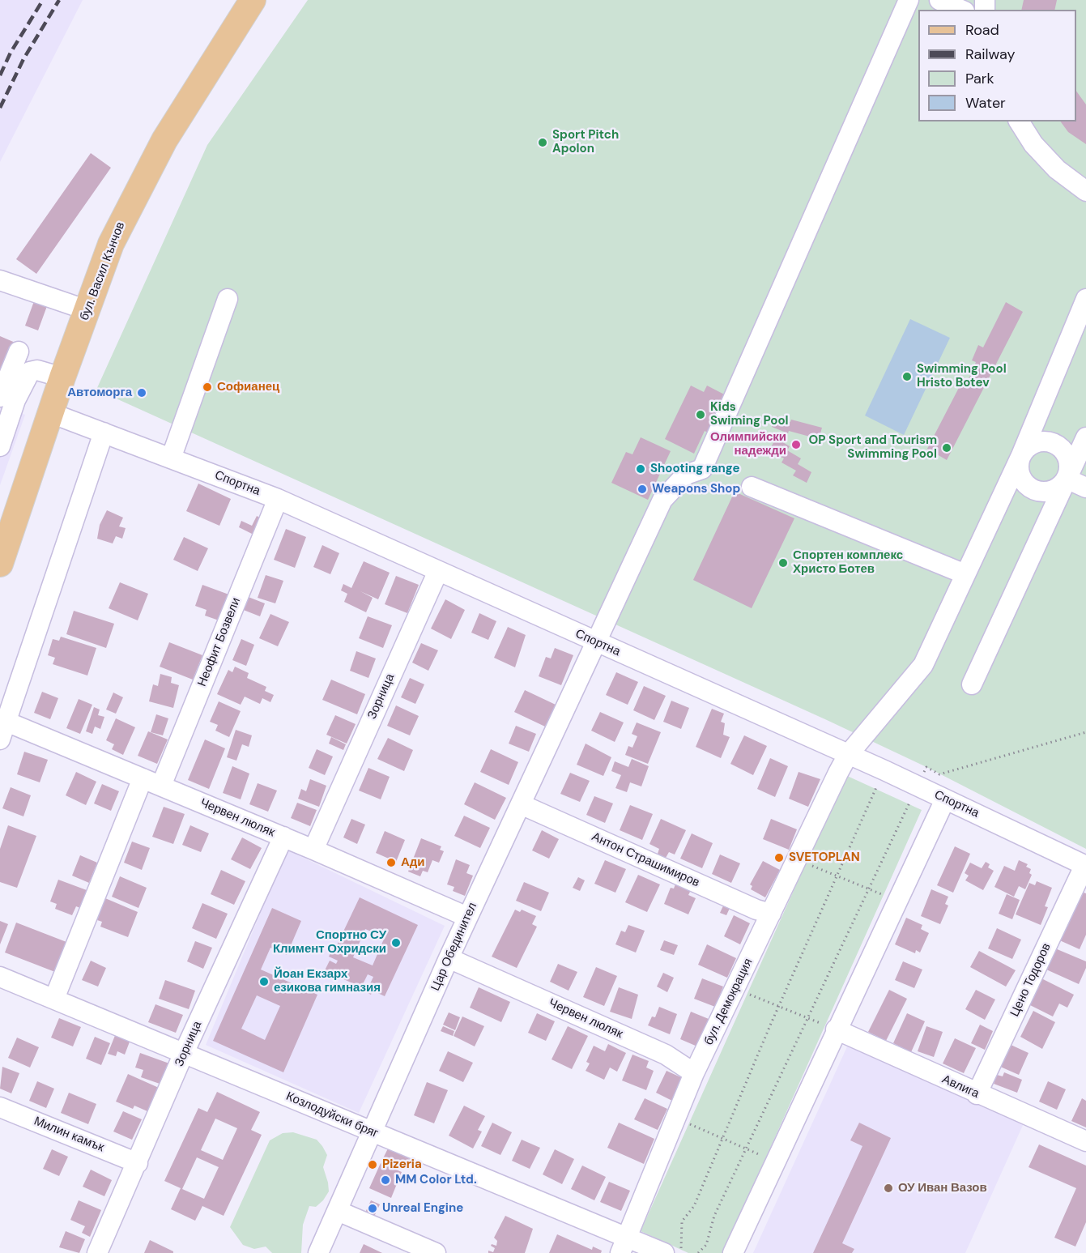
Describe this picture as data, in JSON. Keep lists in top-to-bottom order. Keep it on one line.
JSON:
{"streets":{"main road":["бул. Васил Кънчов"],"street":["Спортна","Неофит Бозвели","Зорница","Червен люляк","Антон Страшимиров","Цар Обединител","Цено Тодоров","бул. Демокрация","Авлига","Козлодуйски бряг","Милин камък"]},"crossings":[["бул. Васил Кънчов","Спортна"],["Спортна","Неофит Бозвели"],["Спортна","Зорница"],["Спортна","Цар Обединител"],["Спортна","Цено Тодоров"],["Спортна","бул. Демокрация"],["Неофит Бозвели","Червен люляк"],["Зорница","Червен люляк"],["Зорница","Козлодуйски бряг"],["Зорница","Милин камък"],["Червен люляк","Цар Обединител"],["Червен люляк","бул. Демокрация"],["Антон Страшимиров","Цар Обединител"],["Антон Страшимиров","бул. Демокрация"],["Цар Обединител","Козлодуйски бряг"],["Цено Тодоров","Авлига"],["бул. Демокрация","Козлодуйски бряг"]],"places":["Sport Pitch Apolon","Swimming Pool Hristo Botev","Софианец","Автоморга","Kids Swiming Pool","Олимпийски надежди","OP Sport and Tourism Swimming Pool","Shooting range","Weapons Shop","Спортен комплекс Христо Ботев","SVETOPLAN","Ади","Спортно СУ Климент Охридски","Йоан Екзарх езикова гимназия","Pizeria","MM Color Ltd.","ОУ Иван Вазов","Unreal Engine"],"legend":["Road","Railway","Park","Water"]}
